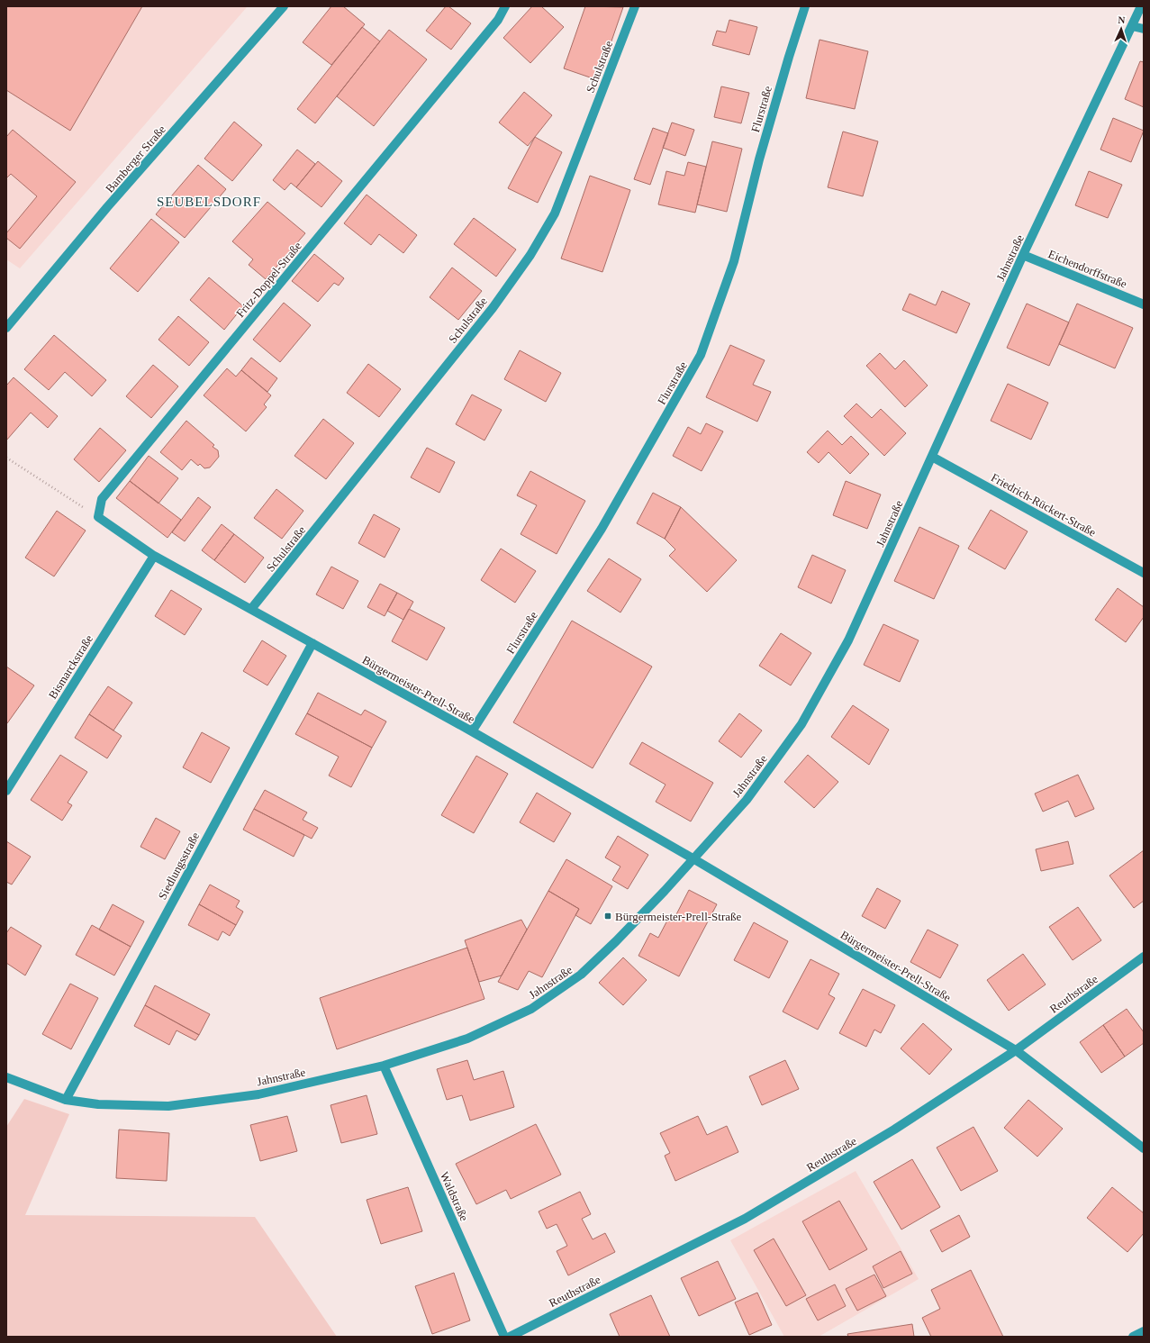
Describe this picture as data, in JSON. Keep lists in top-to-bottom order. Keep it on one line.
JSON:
{"streets":{"street":["Schulstraße","Flurstraße","Bamberger Straße","Jahnstraße","Eichendorffstraße","Fritz-Doppel-Straße","Friedrich-Rückert-Straße","Bismarckstraße","Bürgermeister-Prell-Straße","Siedlungsstraße","Reuthstraße","Waldstraße"]},"crossings":[["Schulstraße","Bürgermeister-Prell-Straße"],["Flurstraße","Bürgermeister-Prell-Straße"],["Jahnstraße","Eichendorffstraße"],["Jahnstraße","Friedrich-Rückert-Straße"],["Jahnstraße","Bürgermeister-Prell-Straße"],["Jahnstraße","Siedlungsstraße"],["Jahnstraße","Waldstraße"],["Bismarckstraße","Bürgermeister-Prell-Straße"],["Bürgermeister-Prell-Straße","Siedlungsstraße"],["Bürgermeister-Prell-Straße","Reuthstraße"]],"districts":["SEUBELSDORF"],"places":{"transit":["Bürgermeister-Prell-Straße"]},"north":"top"}
